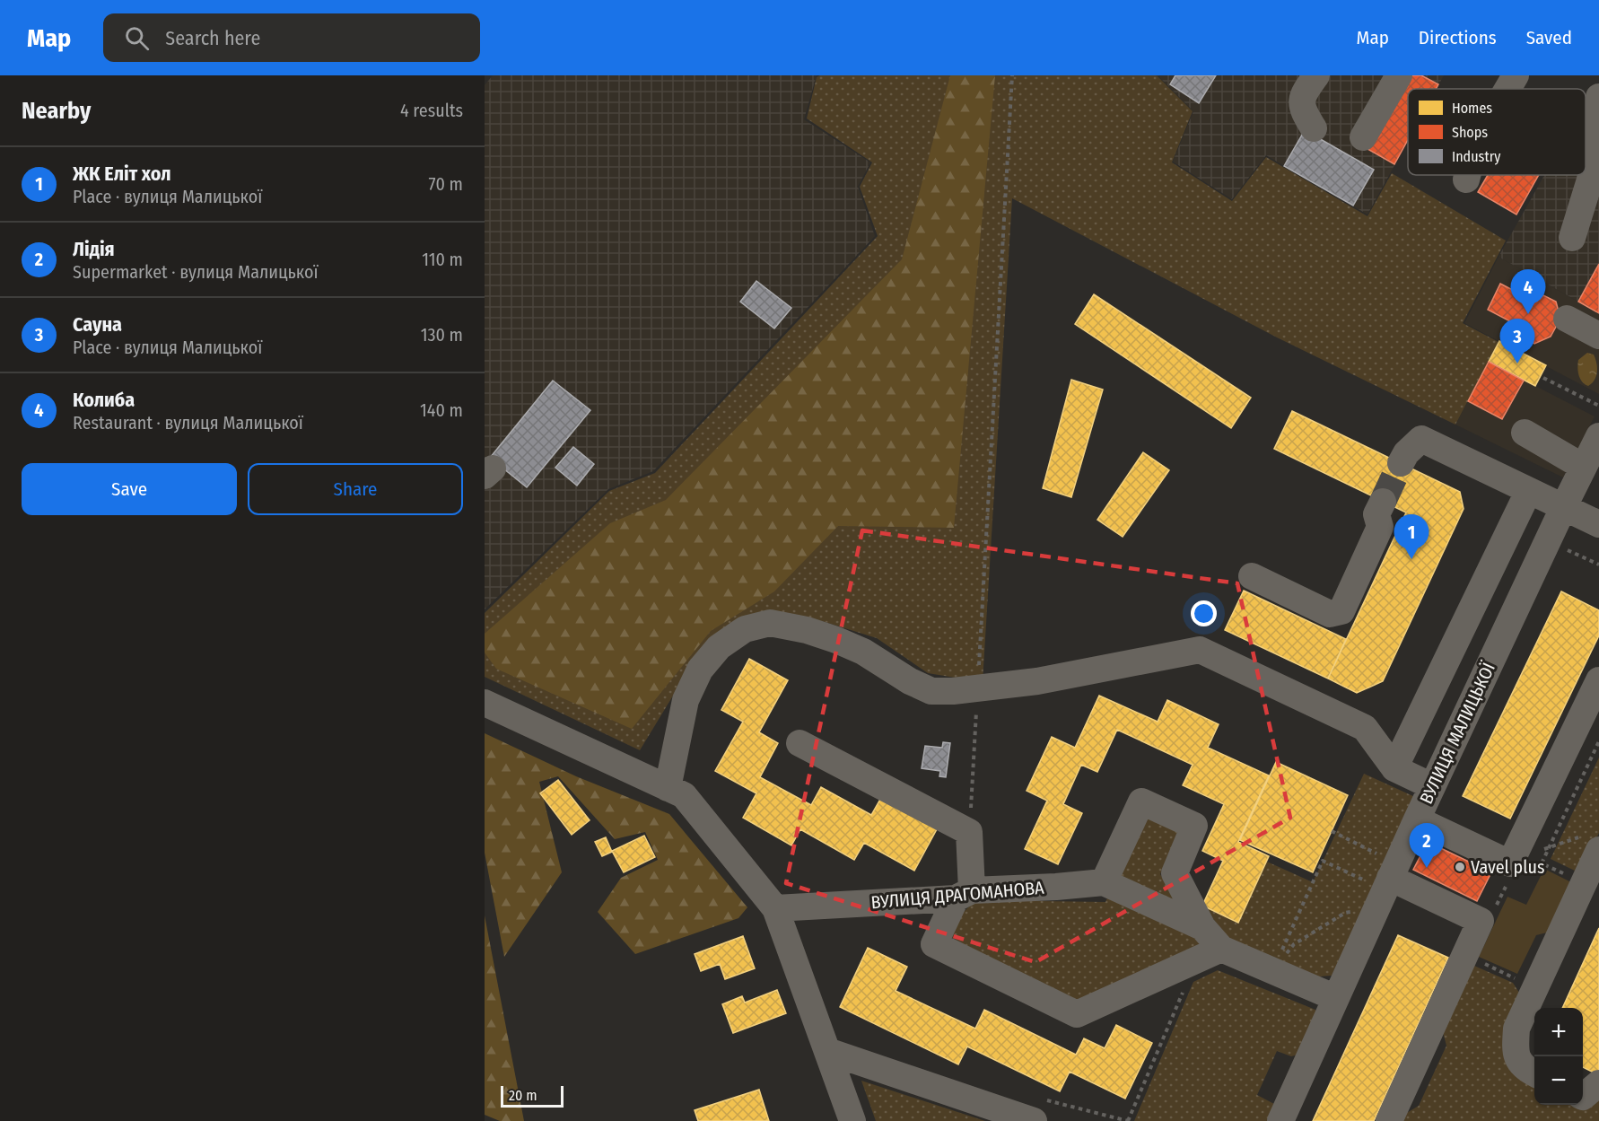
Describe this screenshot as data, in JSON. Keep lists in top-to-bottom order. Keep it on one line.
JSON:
{"streets":{"street":["ВУЛИЦЯ МАЛИЦЬКОЇ","ВУЛИЦЯ ДРАГОМАНОВА"]},"crossings":[["ВУЛИЦЯ МАЛИЦЬКОЇ","ВУЛИЦЯ ДРАГОМАНОВА"]],"places":["Vavel plus"],"legend":["Homes","Shops","Industry"],"scale_bar":"20 m","page":{"header":"Map","search":"Search here","nav":["Map","Directions","Saved"],"heading":["Nearby","4 results"],"list":[{"mark":"1","name":"ЖК Еліт хол","note":"Place · вулиця Малицької","value":"70 m"},{"mark":"2","name":"Лідія","note":"Supermarket · вулиця Малицької","value":"110 m"},{"mark":"3","name":"Сауна","note":"Place · вулиця Малицької","value":"130 m"},{"mark":"4","name":"Колиба","note":"Restaurant · вулиця Малицької","value":"140 m"}],"pins":["4","3","1","2"],"buttons":["Save","Share"],"map_buttons":["+","−"],"scale":"20 m"}}
